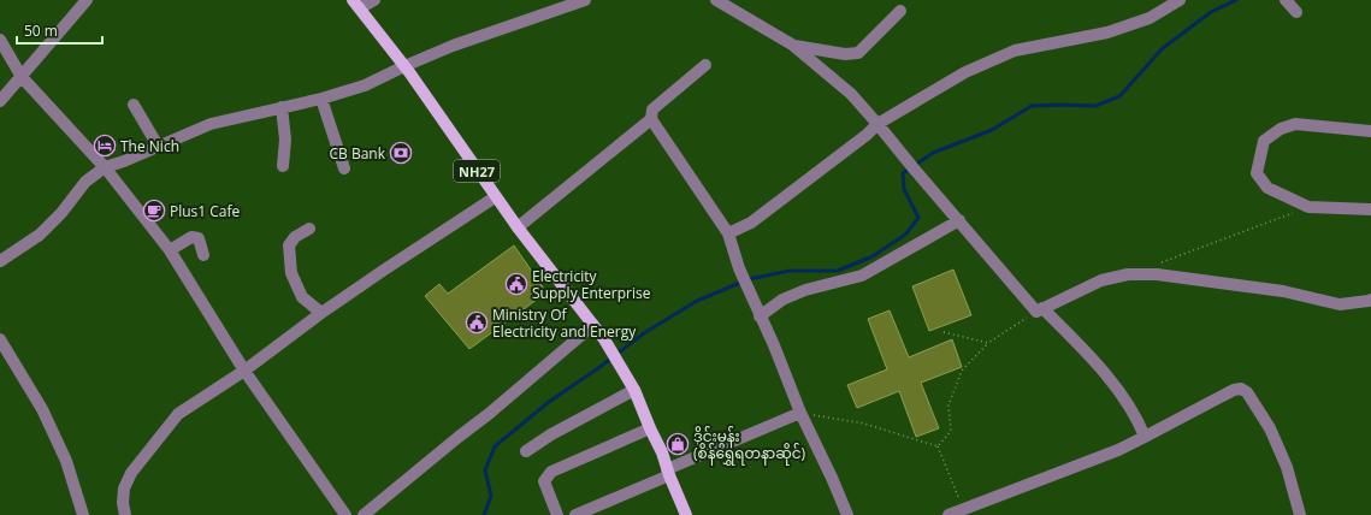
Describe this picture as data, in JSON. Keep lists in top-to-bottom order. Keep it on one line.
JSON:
{"streets":{"main road":["NH27"]},"places":{"hotel":["The Nich"],"bank":["CB Bank"],"cafe":["Plus1 Cafe"],"public building":["Electricity Supply Enterprise","Ministry Of Electricity and Energy"],"shop":["ဒိုင်းမွန်း (စိန်ရွှေရတနာဆိုင်)"]},"scale_bar":"50 m"}
